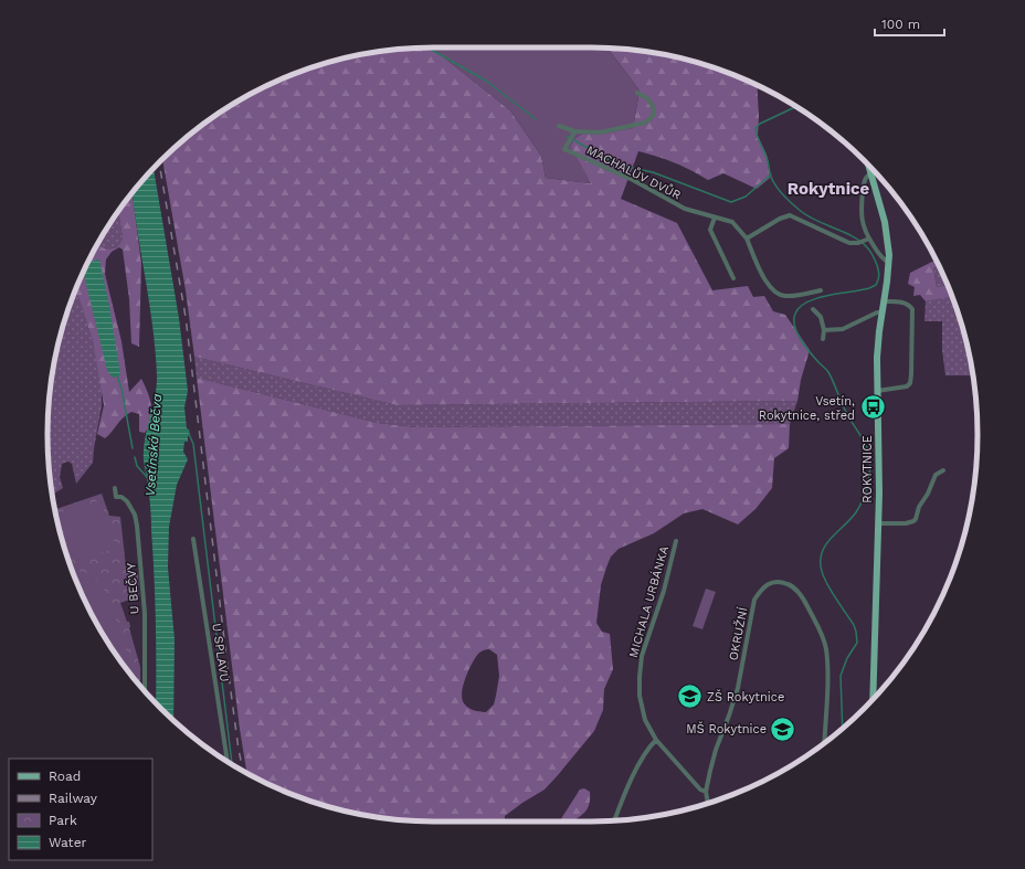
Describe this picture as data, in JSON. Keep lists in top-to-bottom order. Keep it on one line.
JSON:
{"streets":{"main road":["ROKYTNICE"],"street":["MACHALŮV DVŮR","U BEČVY","MICHALA URBÁNKA","OKRUŽNÍ","U SPLAVU"]},"crossings":[["MICHALA URBÁNKA","OKRUŽNÍ"]],"districts":["Rokytnice"],"water":["Vsetínská Bečva"],"places":{"bus stop":["Vsetín, Rokytnice, střed"],"school or university":["ZŠ Rokytnice","MŠ Rokytnice"]},"legend":["Road","Railway","Park","Water"],"scale_bar":"100 m"}
